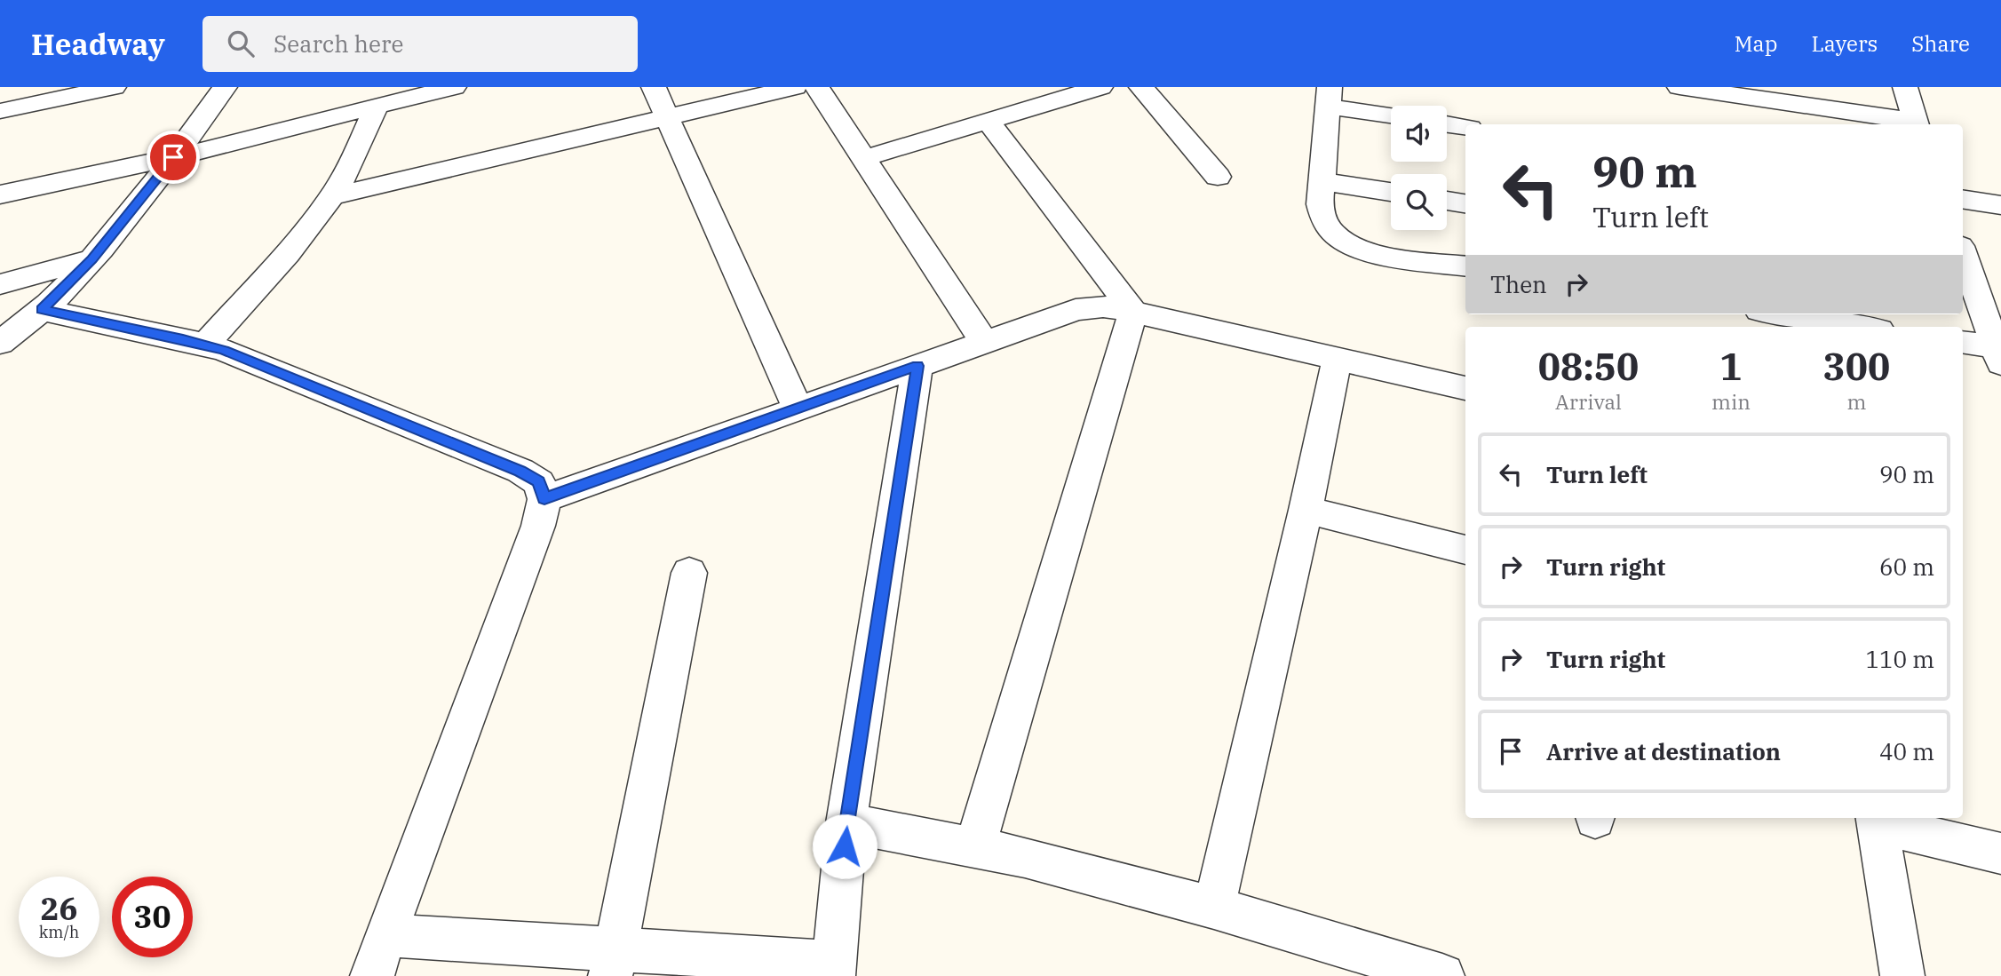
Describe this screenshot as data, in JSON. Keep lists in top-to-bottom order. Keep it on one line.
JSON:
{"page":{"header":"Headway","search":"Search here","nav":["Map","Layers","Share"],"turn":["90 m","Turn left"],"then":"Then","eta":["08:50","Arrival","1","min","300","m"],"list":[{"name":"Turn left","value":"90 m"},{"name":"Turn right","value":"60 m"},{"name":"Turn right","value":"110 m"},{"name":"Arrive at destination","value":"40 m"}],"speed":"26 km/h","limit":"30"}}
